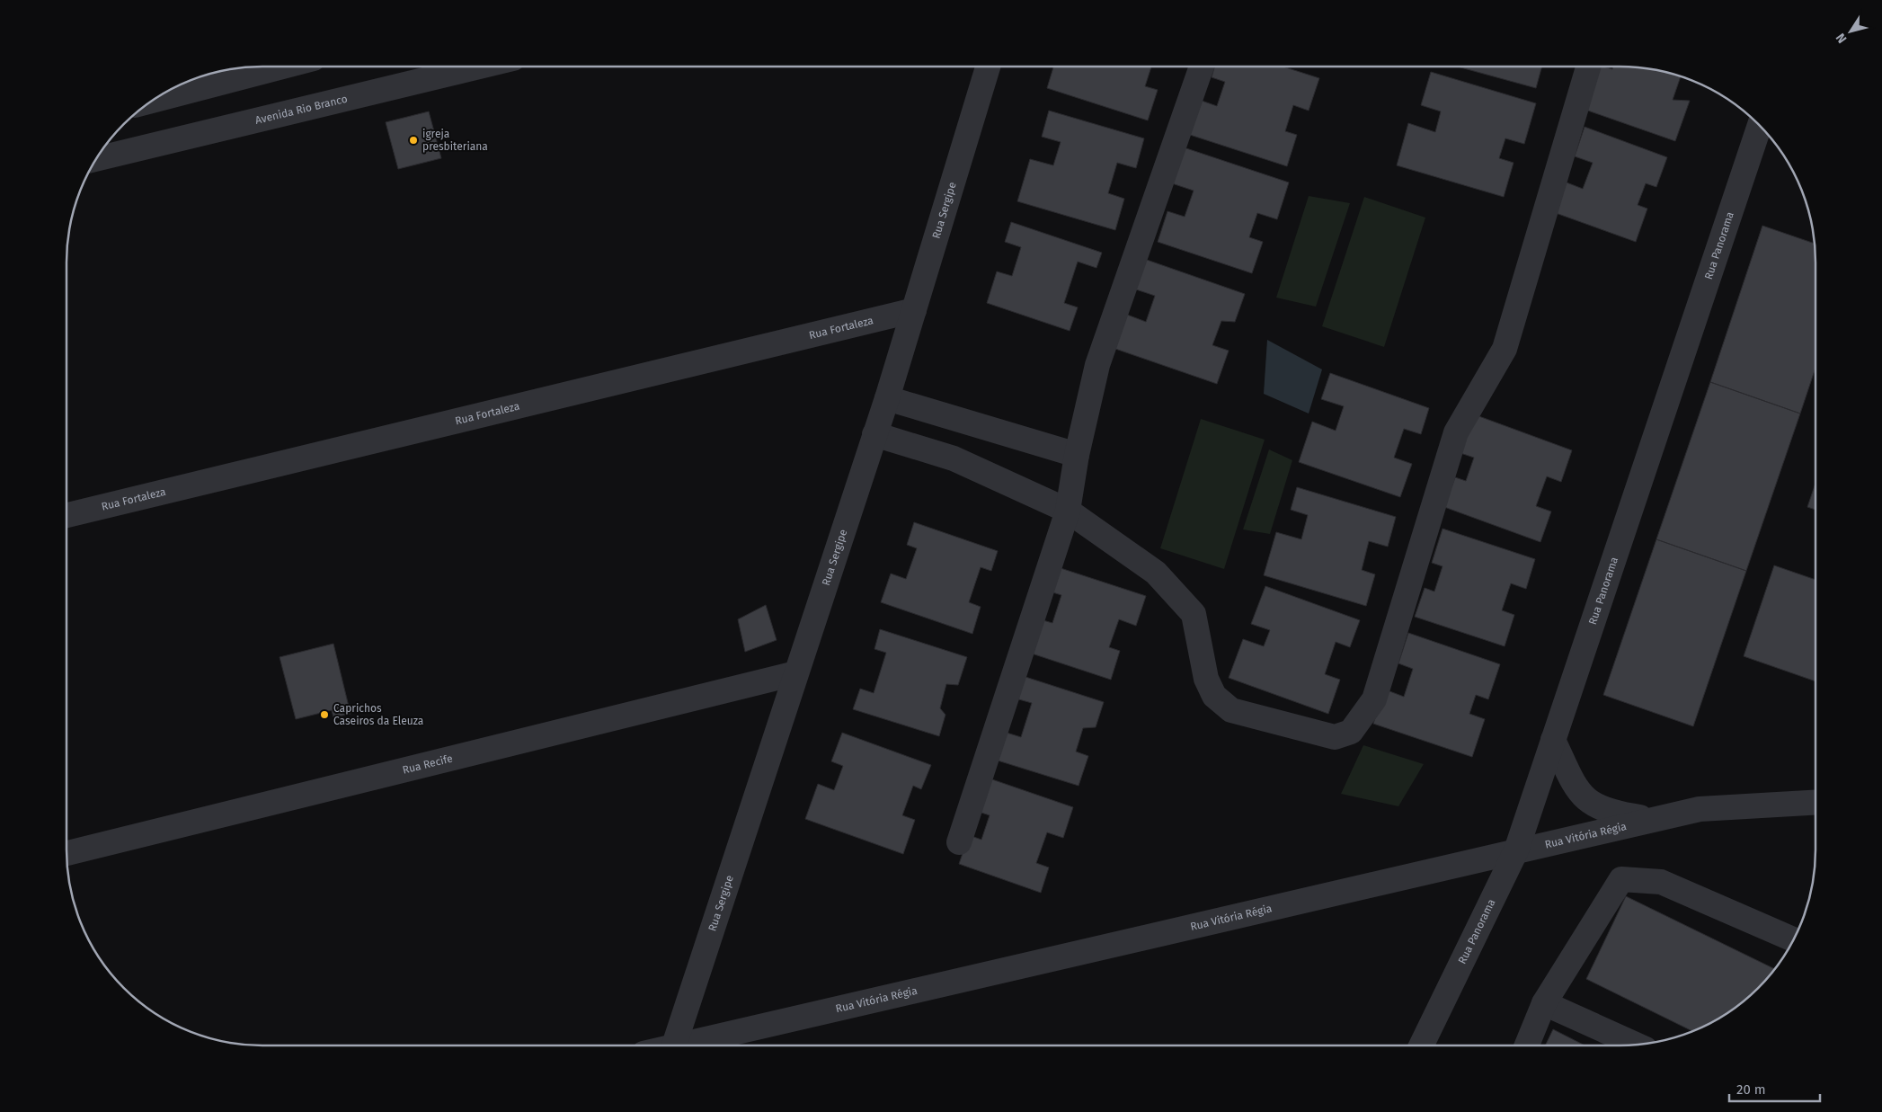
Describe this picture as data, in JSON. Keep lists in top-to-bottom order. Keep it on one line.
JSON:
{"streets":{"street":["Avenida Rio Branco","Rua Sergipe","Rua Panorama","Rua Fortaleza","Rua Recife","Rua Vitória Régia"]},"crossings":[["Rua Sergipe","Rua Fortaleza"],["Rua Sergipe","Rua Recife"],["Rua Panorama","Rua Vitória Régia"]],"places":["igreja presbiteriana","Caprichos Caseiros da Eleuza"],"scale_bar":"20 m","north":"bottom left"}
